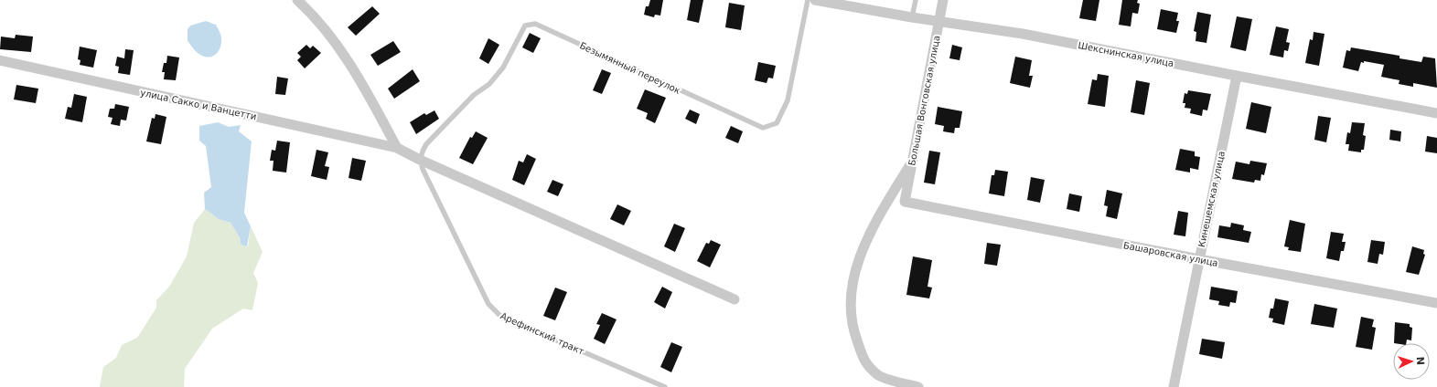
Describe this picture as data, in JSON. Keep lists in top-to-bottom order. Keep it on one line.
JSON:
{"streets":{"street":["Шекснинская улица","Большая Вонговская улица","улица Сакко и Ванцетти","Кинешемская улица","Башаровская улица"],"lane":["Безымянный переулок","Арефинский тракт"]},"crossings":[["Шекснинская улица","Большая Вонговская улица"],["Шекснинская улица","Кинешемская улица"],["Безымянный переулок","Арефинский тракт"],["Большая Вонговская улица","Башаровская улица"],["Кинешемская улица","Башаровская улица"]],"north":"right"}
